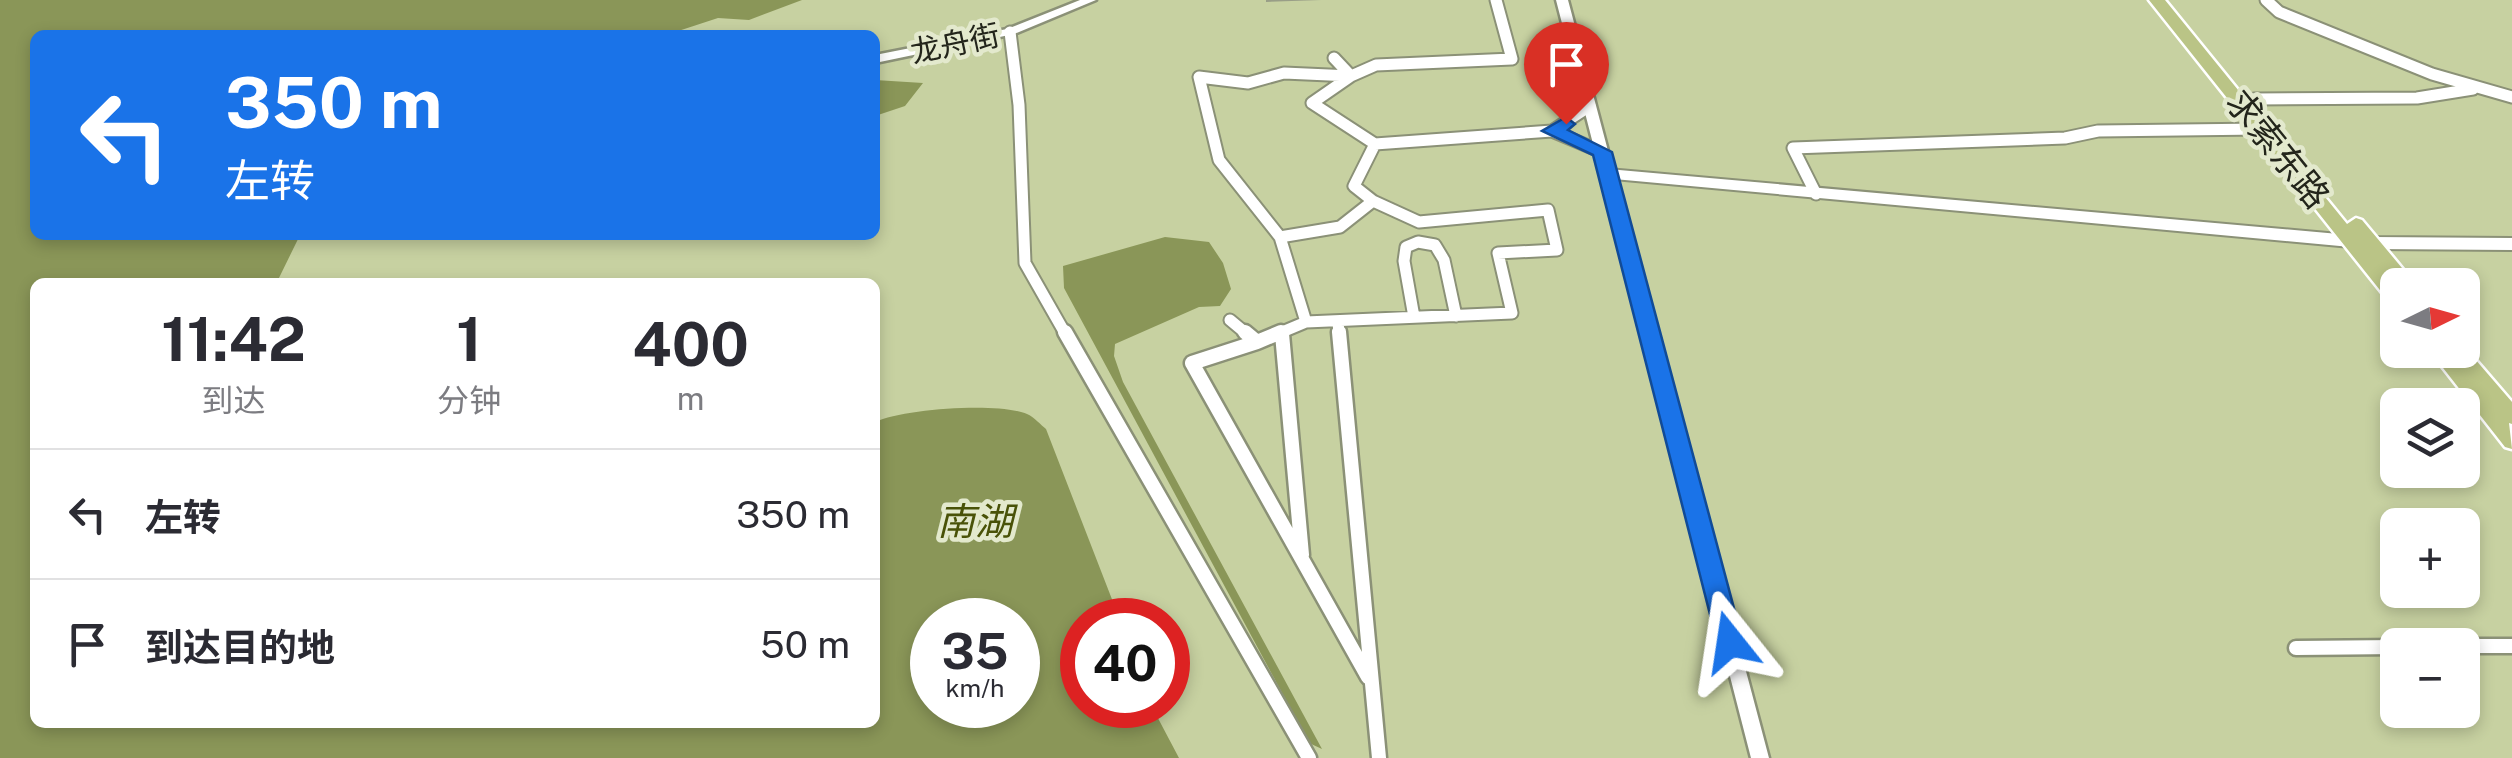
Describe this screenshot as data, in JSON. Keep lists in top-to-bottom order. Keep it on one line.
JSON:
{"streets":{"main road":["求索东路"],"street":["龙舟街"]},"water":["南湖"],"north":"right","page":{"turn":["350 m","左转"],"map_buttons":["+","−"],"eta":["11:42","到达","1","分钟","400","m"],"list":[{"name":"左转","value":"350 m"},{"name":"到达目的地","value":"50 m"}],"speed":"35 km/h","limit":"40"}}
